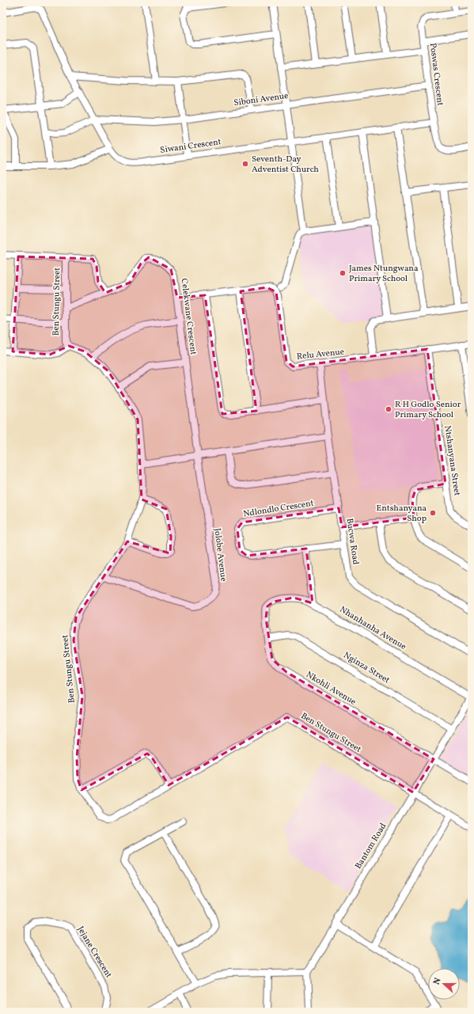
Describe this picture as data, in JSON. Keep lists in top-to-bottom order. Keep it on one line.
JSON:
{"streets":{"street":["Poswas Crescent","Siboni Avenue","Siwani Crescent","Ben Stungu Street","Celekwane Crescent","Relu Avenue","Ntshanyana Street","Ndlondlo Crescent","Bucwa Road","Jolobe Avenue","Nhanhanha Avenue","Nginza Street","Nkohli Avenue","Bantom Road","Jejane Crescent"]},"crossings":[["Poswas Crescent","Siboni Avenue"],["Poswas Crescent","Siwani Crescent"],["Siboni Avenue","Siwani Crescent"],["Ben Stungu Street","Celekwane Crescent"],["Ben Stungu Street","Jolobe Avenue"],["Ben Stungu Street","Bantom Road"],["Celekwane Crescent","Relu Avenue"],["Celekwane Crescent","Jolobe Avenue"],["Relu Avenue","Ntshanyana Street"],["Relu Avenue","Bucwa Road"],["Ndlondlo Crescent","Bucwa Road"],["Nhanhanha Avenue","Nkohli Avenue"],["Nhanhanha Avenue","Bantom Road"],["Nginza Street","Nkohli Avenue"],["Nginza Street","Bantom Road"],["Nkohli Avenue","Bantom Road"]],"places":["Seventh-Day Adventist Church","James Ntungwana Primary School","R H Godlo Senior Primary School","Entshanyana Shop"],"north":"left"}
